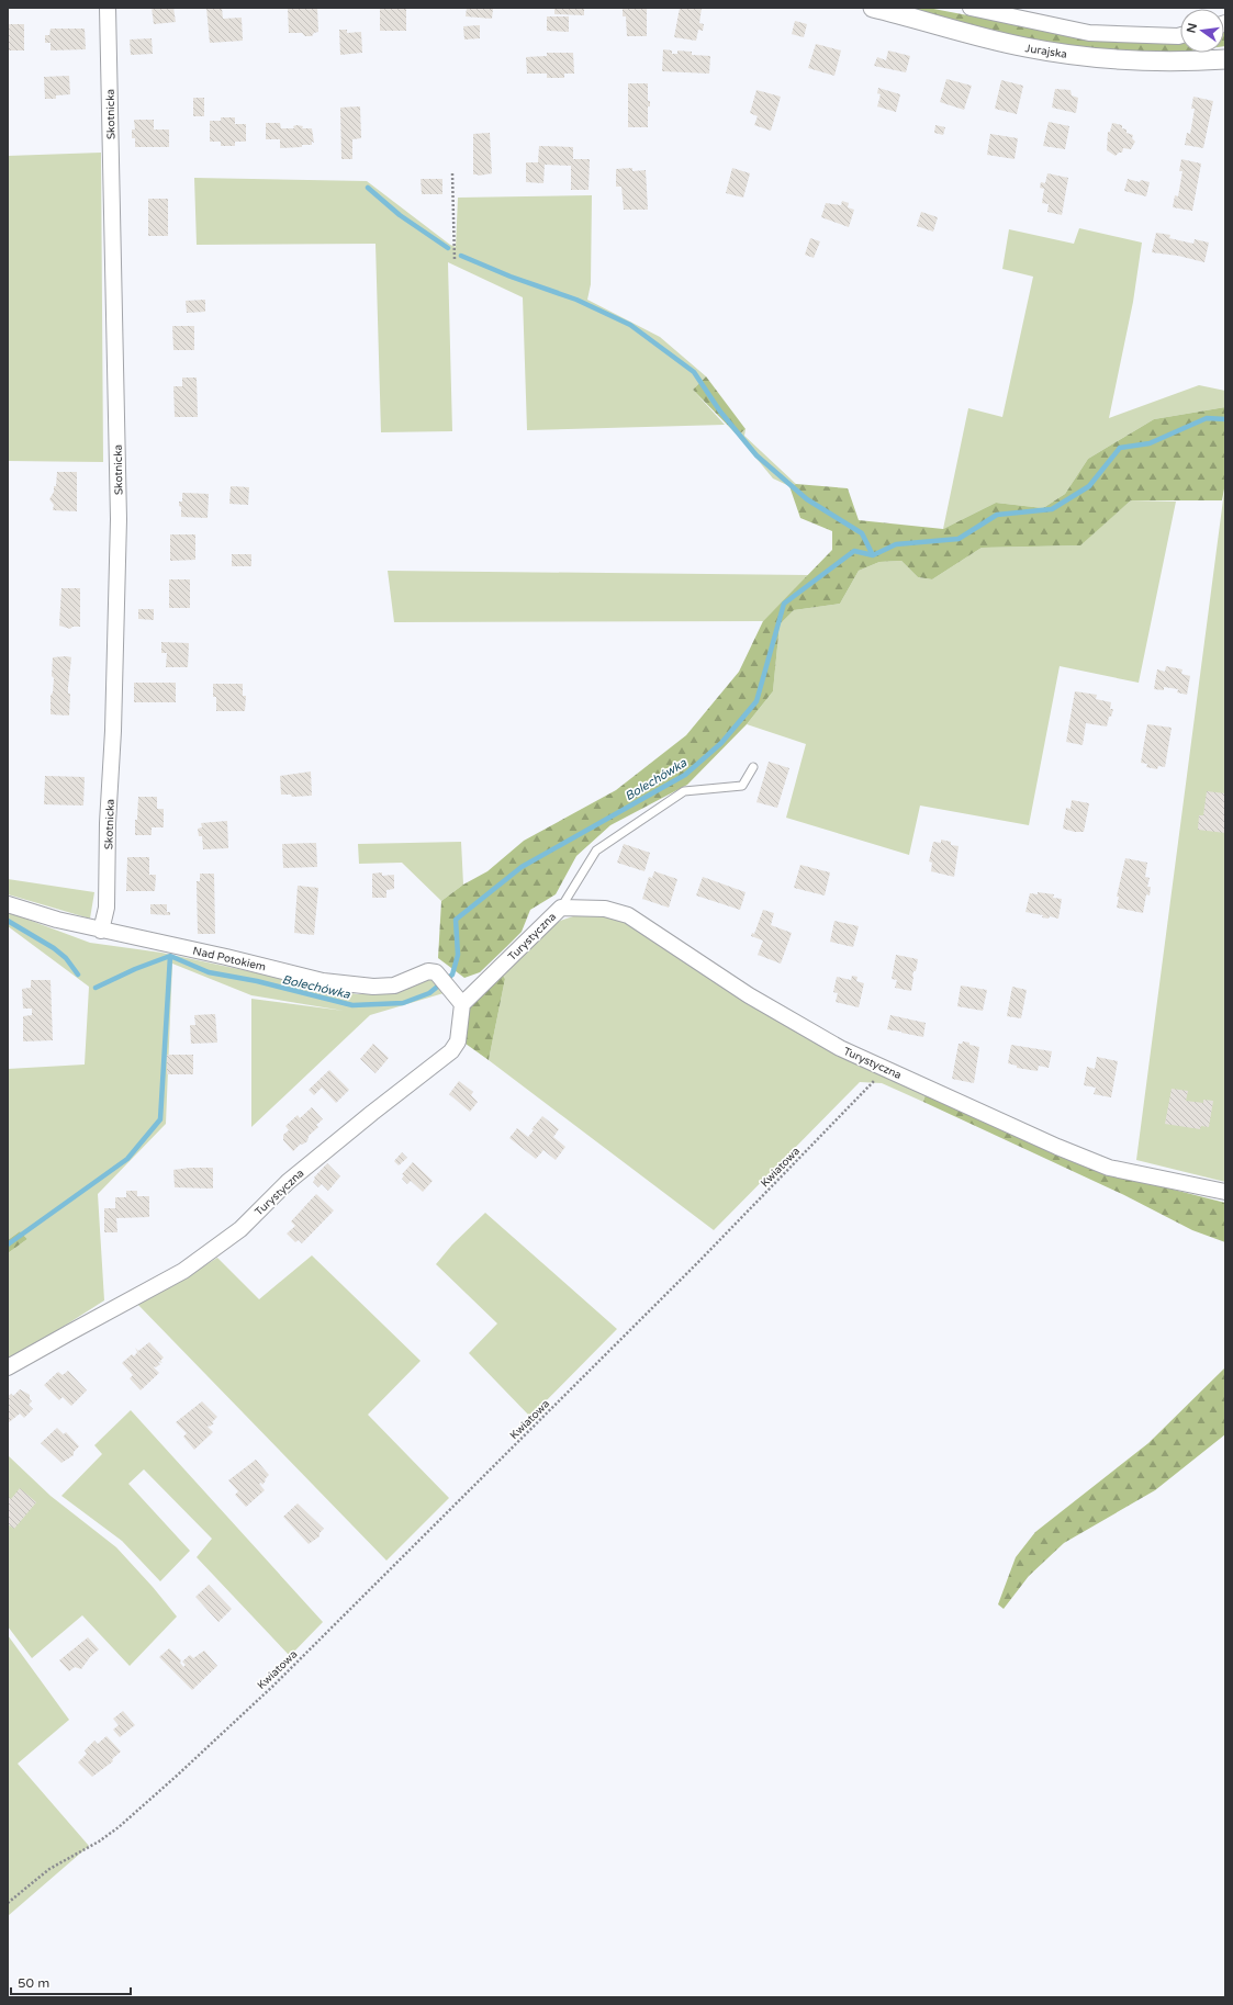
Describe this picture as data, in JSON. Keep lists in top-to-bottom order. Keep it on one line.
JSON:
{"streets":{"street":["Jurajska","Skotnicka","Turystyczna","Nad Potokiem"],"path":["Kwiatowa"]},"crossings":[["Skotnicka","Nad Potokiem"],["Turystyczna","Nad Potokiem"],["Turystyczna","Kwiatowa"]],"water":["Bolechówka"],"scale_bar":"50 m","north":"left"}
